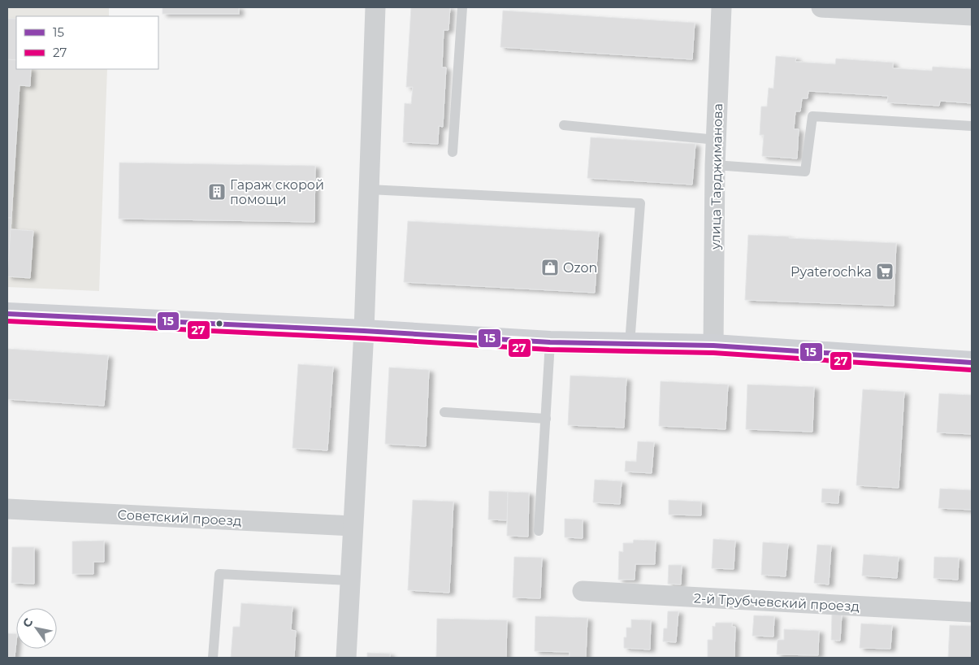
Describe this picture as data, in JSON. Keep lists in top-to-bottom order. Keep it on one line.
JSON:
{"streets":{"street":["улица Тарджиманова","Советский проезд","2-й Трубчевский проезд"]},"places":{"building":["Гараж скорой помощи"],"shop":["Ozon"],"supermarket":["Pyaterochka"]},"lines":["transit line 15","transit line 27"],"legend":["15","27"],"north":"top left"}
